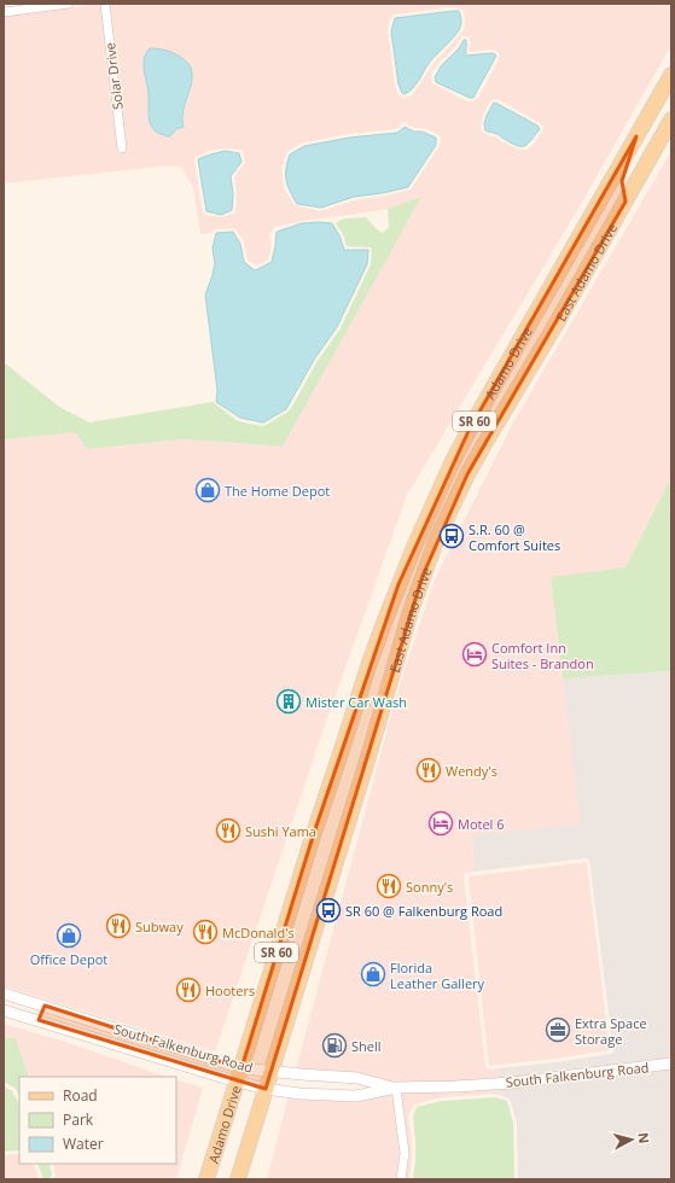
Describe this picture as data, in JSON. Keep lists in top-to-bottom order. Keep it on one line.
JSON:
{"streets":{"main road":["East Adamo Drive","Adamo Drive","SR 60"],"street":["Solar Drive","South Falkenburg Road"]},"crossings":[["East Adamo Drive","Adamo Drive"],["East Adamo Drive","SR 60"],["East Adamo Drive","South Falkenburg Road"],["Adamo Drive","South Falkenburg Road"],["SR 60","South Falkenburg Road"]],"places":{"shop":["The Home Depot","Office Depot","Florida Leather Gallery"],"bus stop":["S.R. 60 @ Comfort Suites","SR 60 @ Falkenburg Road"],"hotel":["Comfort Inn Suites - Brandon","Motel 6"],"building":["Mister Car Wash"],"restaurant":["Wendy's","Sushi Yama","Sonny's","Subway","McDonald's","Hooters"],"office":["Extra Space Storage"],"fuel station":["Shell"]},"legend":["Road","Park","Water"],"north":"right"}
